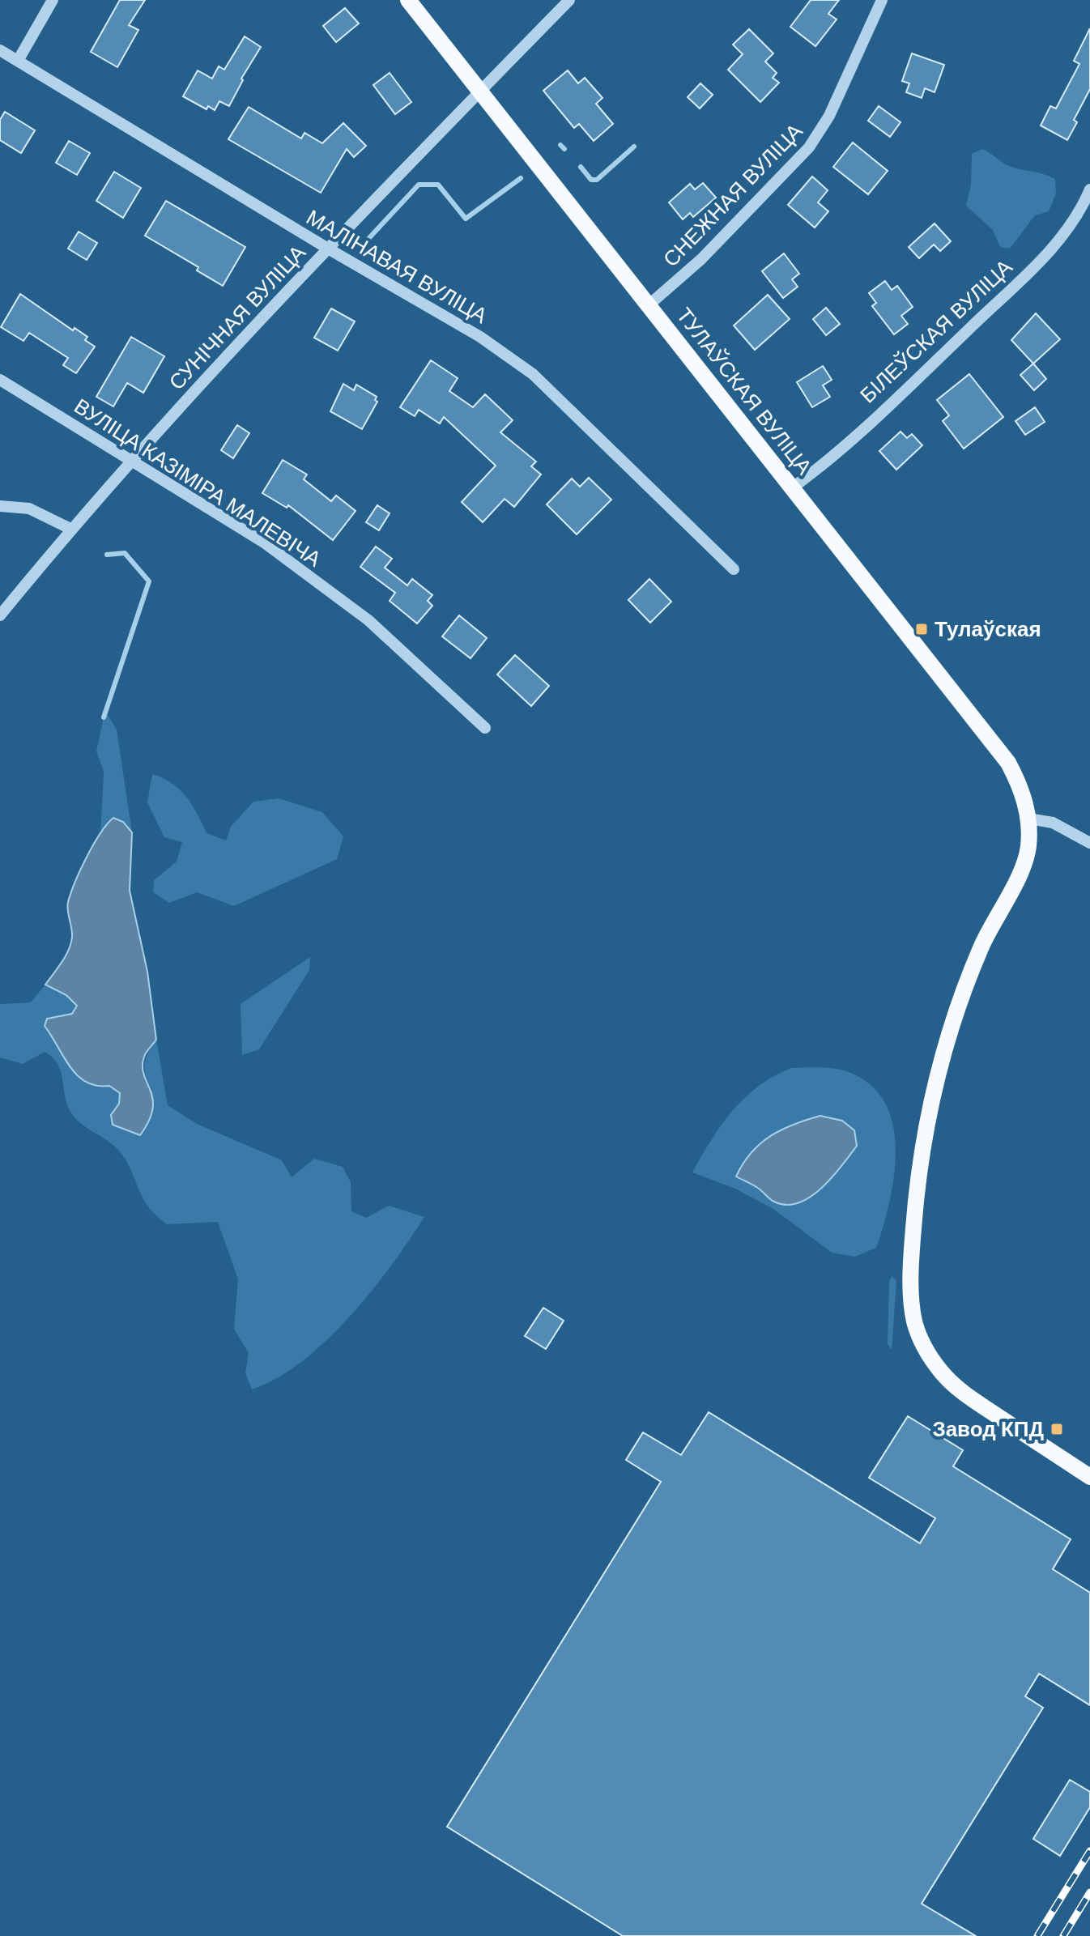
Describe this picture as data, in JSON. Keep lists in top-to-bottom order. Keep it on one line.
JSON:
{"streets":{"main road":["ТУЛАЎСКАЯ ВУЛІЦА"],"street":["СНЕЖНАЯ ВУЛІЦА","МАЛІНАВАЯ ВУЛІЦА","СУНІЧНАЯ ВУЛІЦА","БІЛЕЎСКАЯ ВУЛІЦА","ВУЛІЦА КАЗІМІРА МАЛЕВІЧА"]},"crossings":[["СНЕЖНАЯ ВУЛІЦА","ТУЛАЎСКАЯ ВУЛІЦА"],["МАЛІНАВАЯ ВУЛІЦА","СУНІЧНАЯ ВУЛІЦА"],["СУНІЧНАЯ ВУЛІЦА","ТУЛАЎСКАЯ ВУЛІЦА"],["СУНІЧНАЯ ВУЛІЦА","ВУЛІЦА КАЗІМІРА МАЛЕВІЧА"],["БІЛЕЎСКАЯ ВУЛІЦА","ТУЛАЎСКАЯ ВУЛІЦА"]],"places":{"transit":["Тулаўская","Завод КПД"]}}
